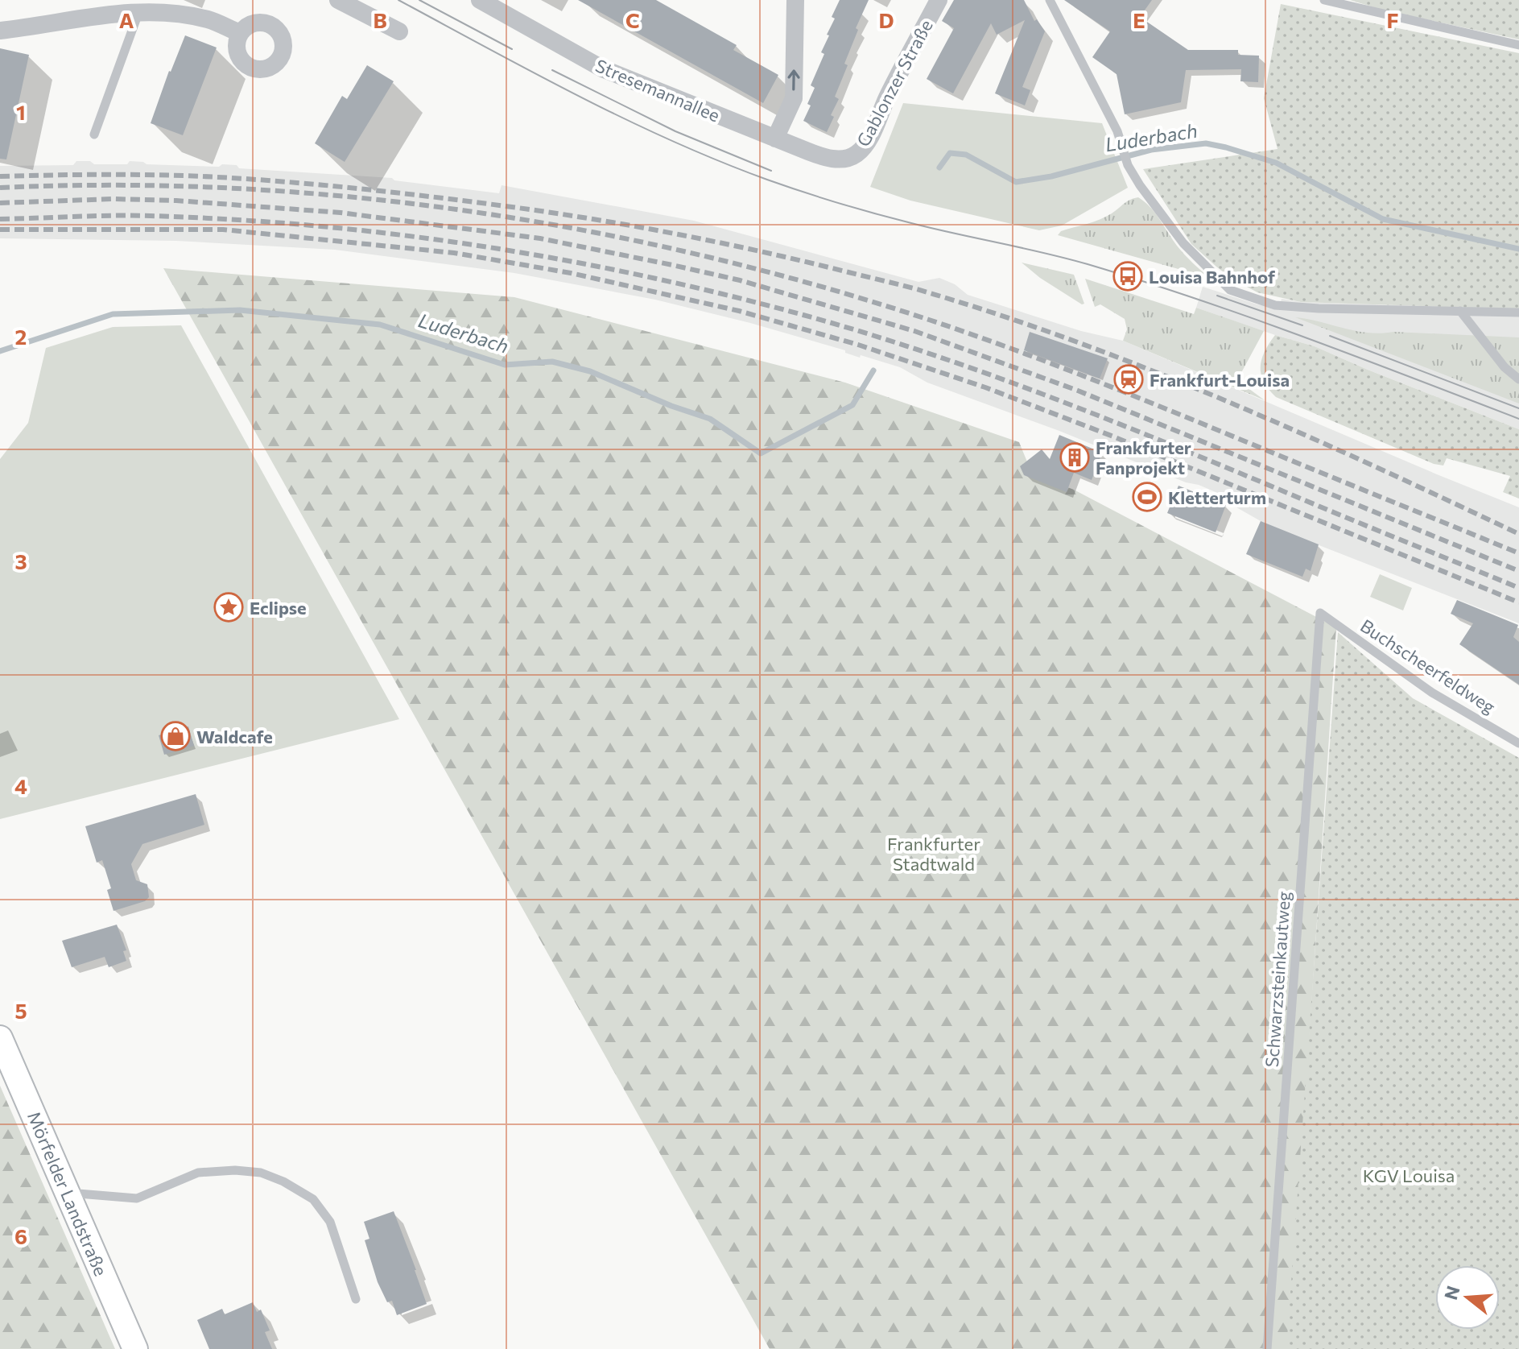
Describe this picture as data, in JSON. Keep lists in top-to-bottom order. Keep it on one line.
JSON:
{"streets":{"main road":["Mörfelder Landstraße"],"street":["Gablonzer Straße","Stresemannallee"],"lane":["Buchscheerfeldweg","Schwarzsteinkautweg"]},"crossings":[["Gablonzer Straße","Stresemannallee"],["Buchscheerfeldweg","Schwarzsteinkautweg"]],"water":["Luderbach"],"parks":["Frankfurter Stadtwald","KGV Louisa"],"places":{"bus stop":["Louisa Bahnhof"],"station":["Frankfurt-Louisa"],"building":["Frankfurter Fanprojekt"],"sports":["Kletterturm"],"place":["Eclipse"],"shop":["Waldcafe"]},"north":"left","grid":{"columns":["A","B","C","D","E","F"],"rows":["1","2","3","4","5","6"]}}
